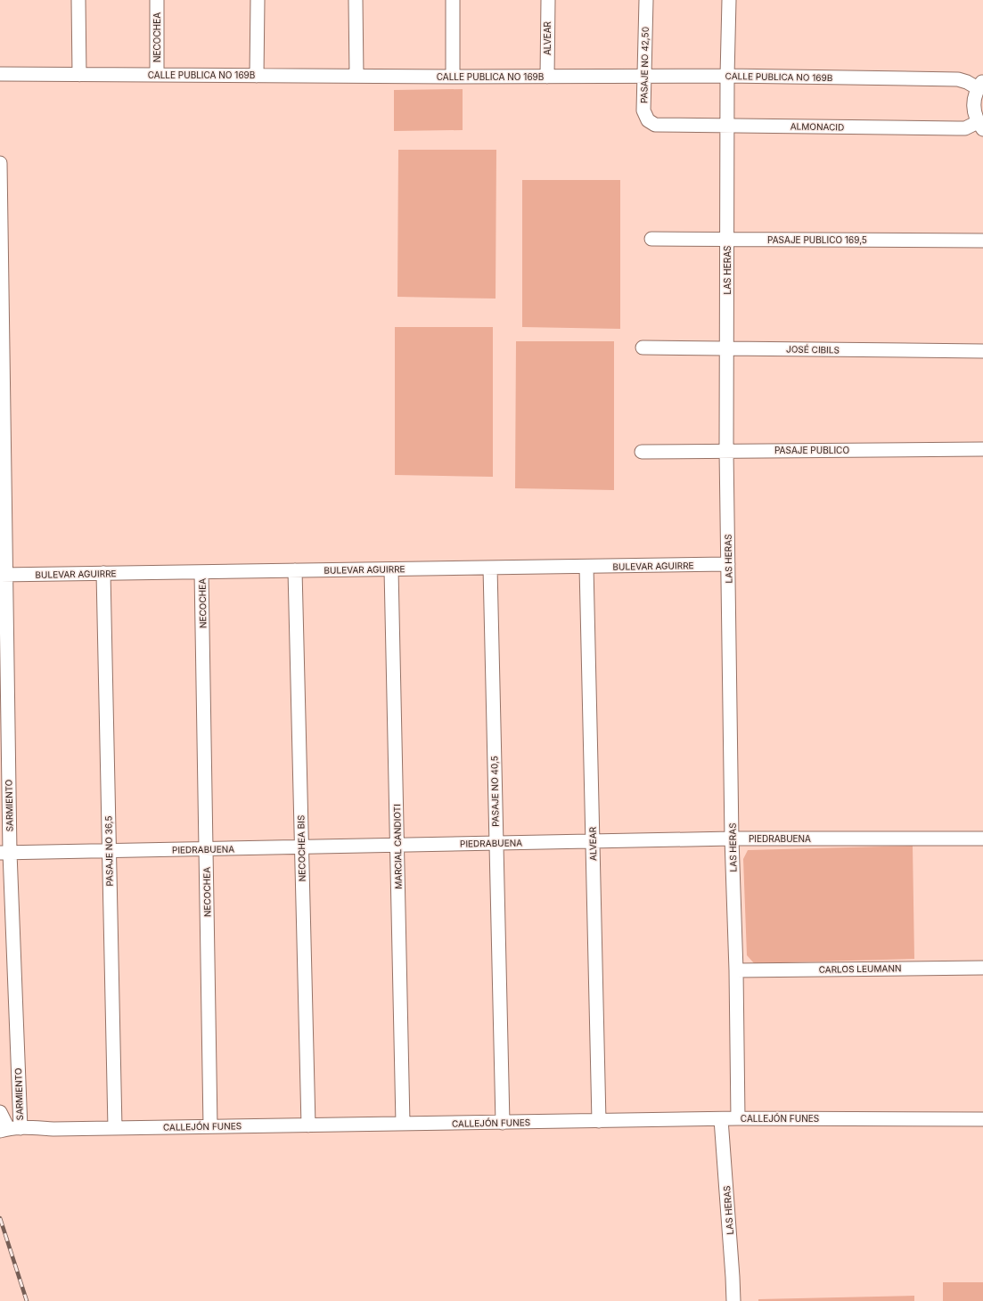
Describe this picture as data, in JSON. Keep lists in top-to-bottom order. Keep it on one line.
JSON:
{"streets":{"street":["NECOCHEA","ALVEAR","PASAJE NO 42,50","CALLE PUBLICA NO 169B","ALMONACID","PASAJE PUBLICO 169,5","LAS HERAS","JOSÉ CIBILS","PASAJE PUBLICO","BULEVAR AGUIRRE","PASAJE NO 40,5","SARMIENTO","PIEDRABUENA","MARCIAL CANDIOTI","NECOCHEA BIS","PASAJE NO 36,5","CARLOS LEUMANN","CALLEJÓN FUNES"]},"crossings":[["NECOCHEA","CALLE PUBLICA NO 169B"],["NECOCHEA","BULEVAR AGUIRRE"],["NECOCHEA","PIEDRABUENA"],["NECOCHEA","CALLEJÓN FUNES"],["ALVEAR","CALLE PUBLICA NO 169B"],["ALVEAR","BULEVAR AGUIRRE"],["ALVEAR","PIEDRABUENA"],["ALVEAR","CALLEJÓN FUNES"],["PASAJE NO 42,50","CALLE PUBLICA NO 169B"],["PASAJE NO 42,50","ALMONACID"],["CALLE PUBLICA NO 169B","LAS HERAS"],["ALMONACID","LAS HERAS"],["PASAJE PUBLICO 169,5","LAS HERAS"],["LAS HERAS","JOSÉ CIBILS"],["LAS HERAS","PASAJE PUBLICO"],["LAS HERAS","BULEVAR AGUIRRE"],["LAS HERAS","PIEDRABUENA"],["LAS HERAS","CARLOS LEUMANN"],["LAS HERAS","CALLEJÓN FUNES"],["BULEVAR AGUIRRE","PASAJE NO 40,5"],["BULEVAR AGUIRRE","SARMIENTO"],["BULEVAR AGUIRRE","MARCIAL CANDIOTI"],["BULEVAR AGUIRRE","NECOCHEA BIS"],["BULEVAR AGUIRRE","PASAJE NO 36,5"],["PASAJE NO 40,5","PIEDRABUENA"],["PASAJE NO 40,5","CALLEJÓN FUNES"],["SARMIENTO","PIEDRABUENA"],["SARMIENTO","CALLEJÓN FUNES"],["PIEDRABUENA","MARCIAL CANDIOTI"],["PIEDRABUENA","NECOCHEA BIS"],["PIEDRABUENA","PASAJE NO 36,5"],["MARCIAL CANDIOTI","CALLEJÓN FUNES"],["NECOCHEA BIS","CALLEJÓN FUNES"],["PASAJE NO 36,5","CALLEJÓN FUNES"]]}
